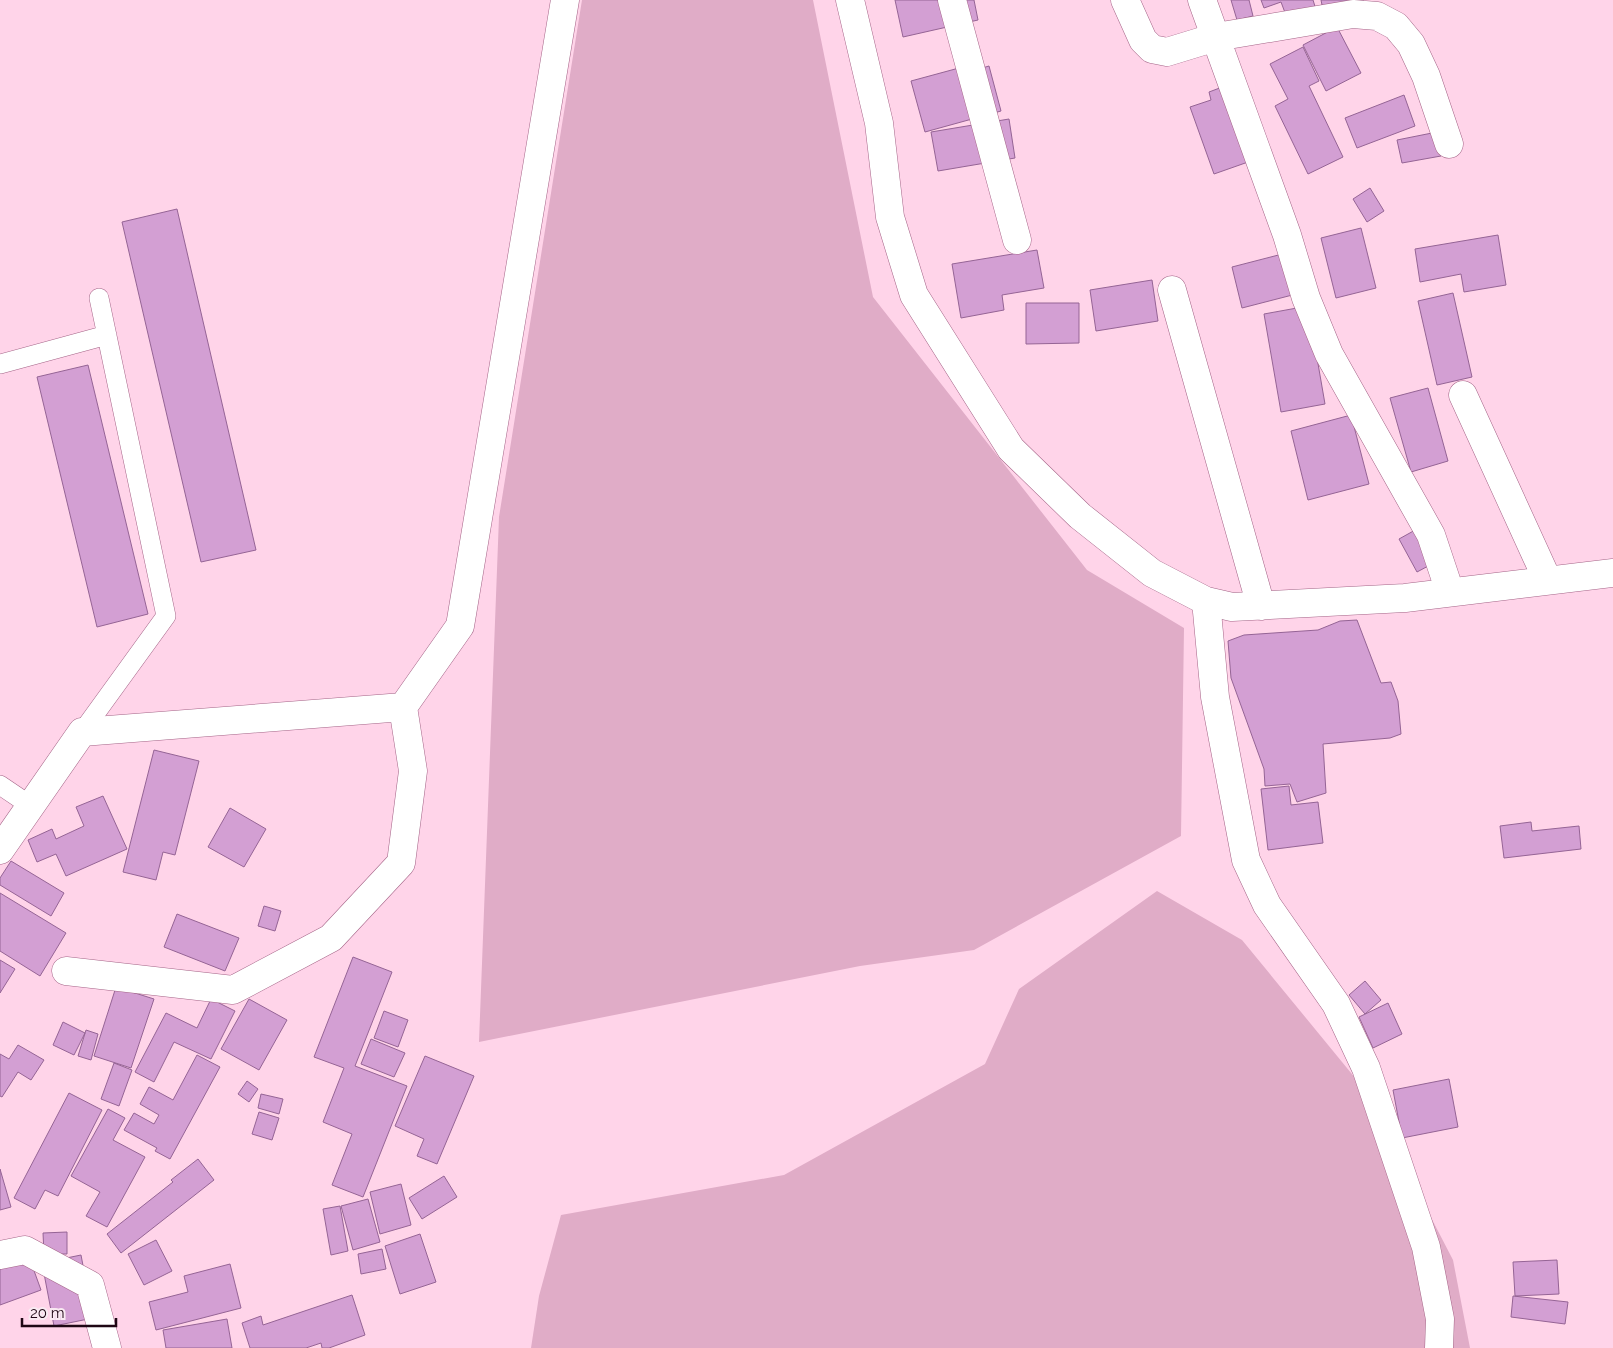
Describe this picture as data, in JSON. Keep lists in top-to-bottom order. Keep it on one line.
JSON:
{"scale_bar":"20 m"}
